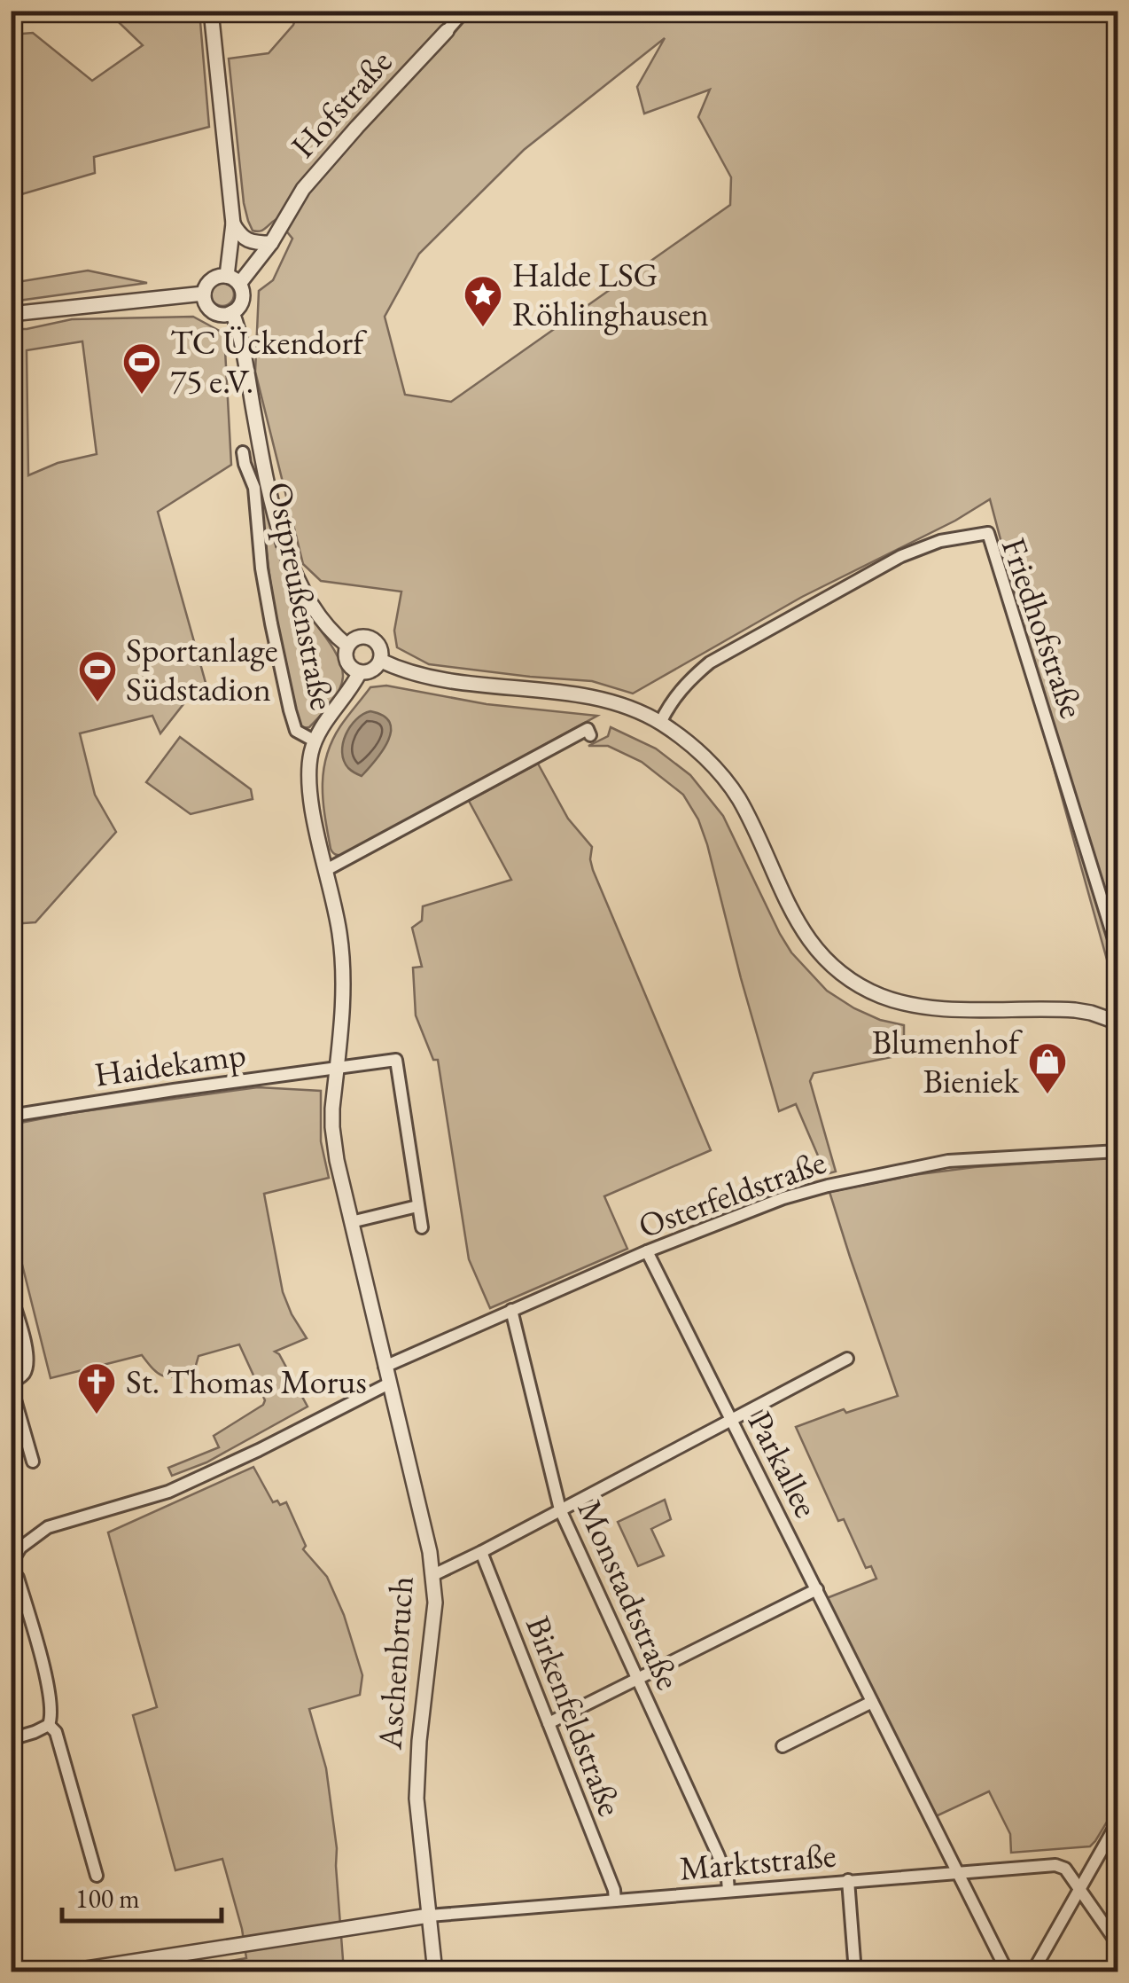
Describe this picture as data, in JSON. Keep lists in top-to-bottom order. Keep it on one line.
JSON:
{"streets":{"street":["Hofstraße","Ostpreußenstraße","Friedhofstraße","Haidekamp","Osterfeldstraße","Parkallee","Monstadtstraße","Aschenbruch","Birkenfeldstraße","Marktstraße"]},"crossings":[["Hofstraße","Ostpreußenstraße"],["Ostpreußenstraße","Haidekamp"],["Ostpreußenstraße","Osterfeldstraße"],["Ostpreußenstraße","Aschenbruch"],["Osterfeldstraße","Parkallee"],["Osterfeldstraße","Monstadtstraße"],["Osterfeldstraße","Aschenbruch"],["Parkallee","Marktstraße"],["Monstadtstraße","Marktstraße"],["Aschenbruch","Marktstraße"],["Birkenfeldstraße","Marktstraße"]],"places":{"place":["Halde LSG Röhlinghausen"],"sports":["TC Ückendorf 75 e.V.","Sportanlage Südstadion"],"shop":["Blumenhof Bieniek"],"church":["St. Thomas Morus"]},"scale_bar":"100 m"}
